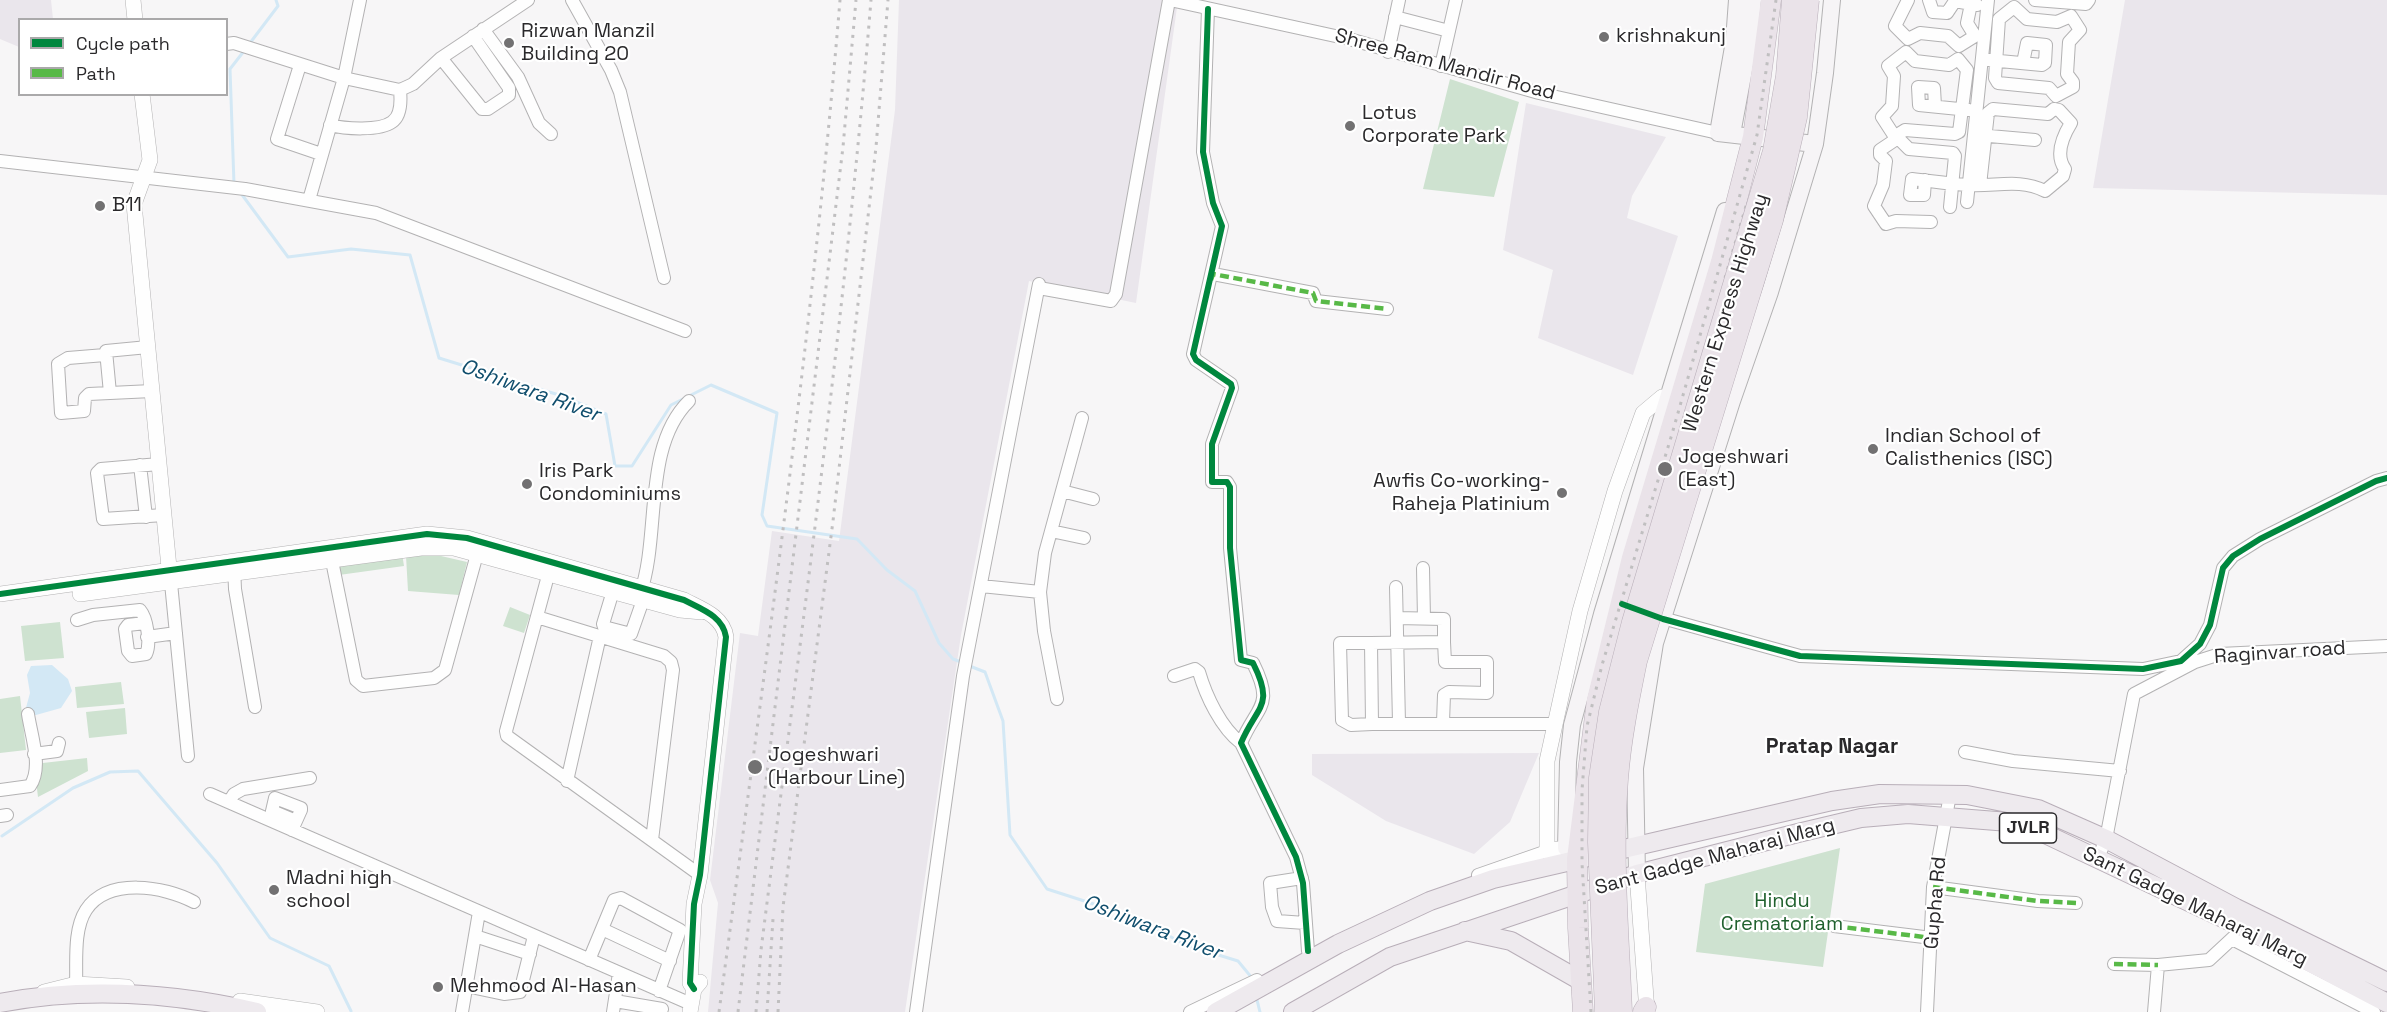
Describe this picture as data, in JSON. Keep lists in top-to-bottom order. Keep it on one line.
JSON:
{"streets":{"highway":["Western Express Highway"],"main road":["JVLR","Sant Gadge Maharaj Marg"],"street":["Shree Ram Mandir Road","Raginvar road","Gupha Rd"]},"crossings":[["Raginvar road","JVLR"],["Raginvar road","Sant Gadge Maharaj Marg"],["JVLR","Gupha Rd"],["Sant Gadge Maharaj Marg","Gupha Rd"]],"districts":["Pratap Nagar"],"water":["Oshiwara River"],"parks":["Hindu Crematoriam"],"places":["krishnakunj","Rizwan Manzil Building 20","Lotus Corporate Park","B11","Indian School of Calisthenics (ISC)","Jogeshwari (East)","Iris Park Condominiums","Awfis Co-working- Raheja Platinium","Jogeshwari (Harbour Line)","Madni high school","Mehmood Al-Hasan"],"legend":["Cycle path","Path"]}
